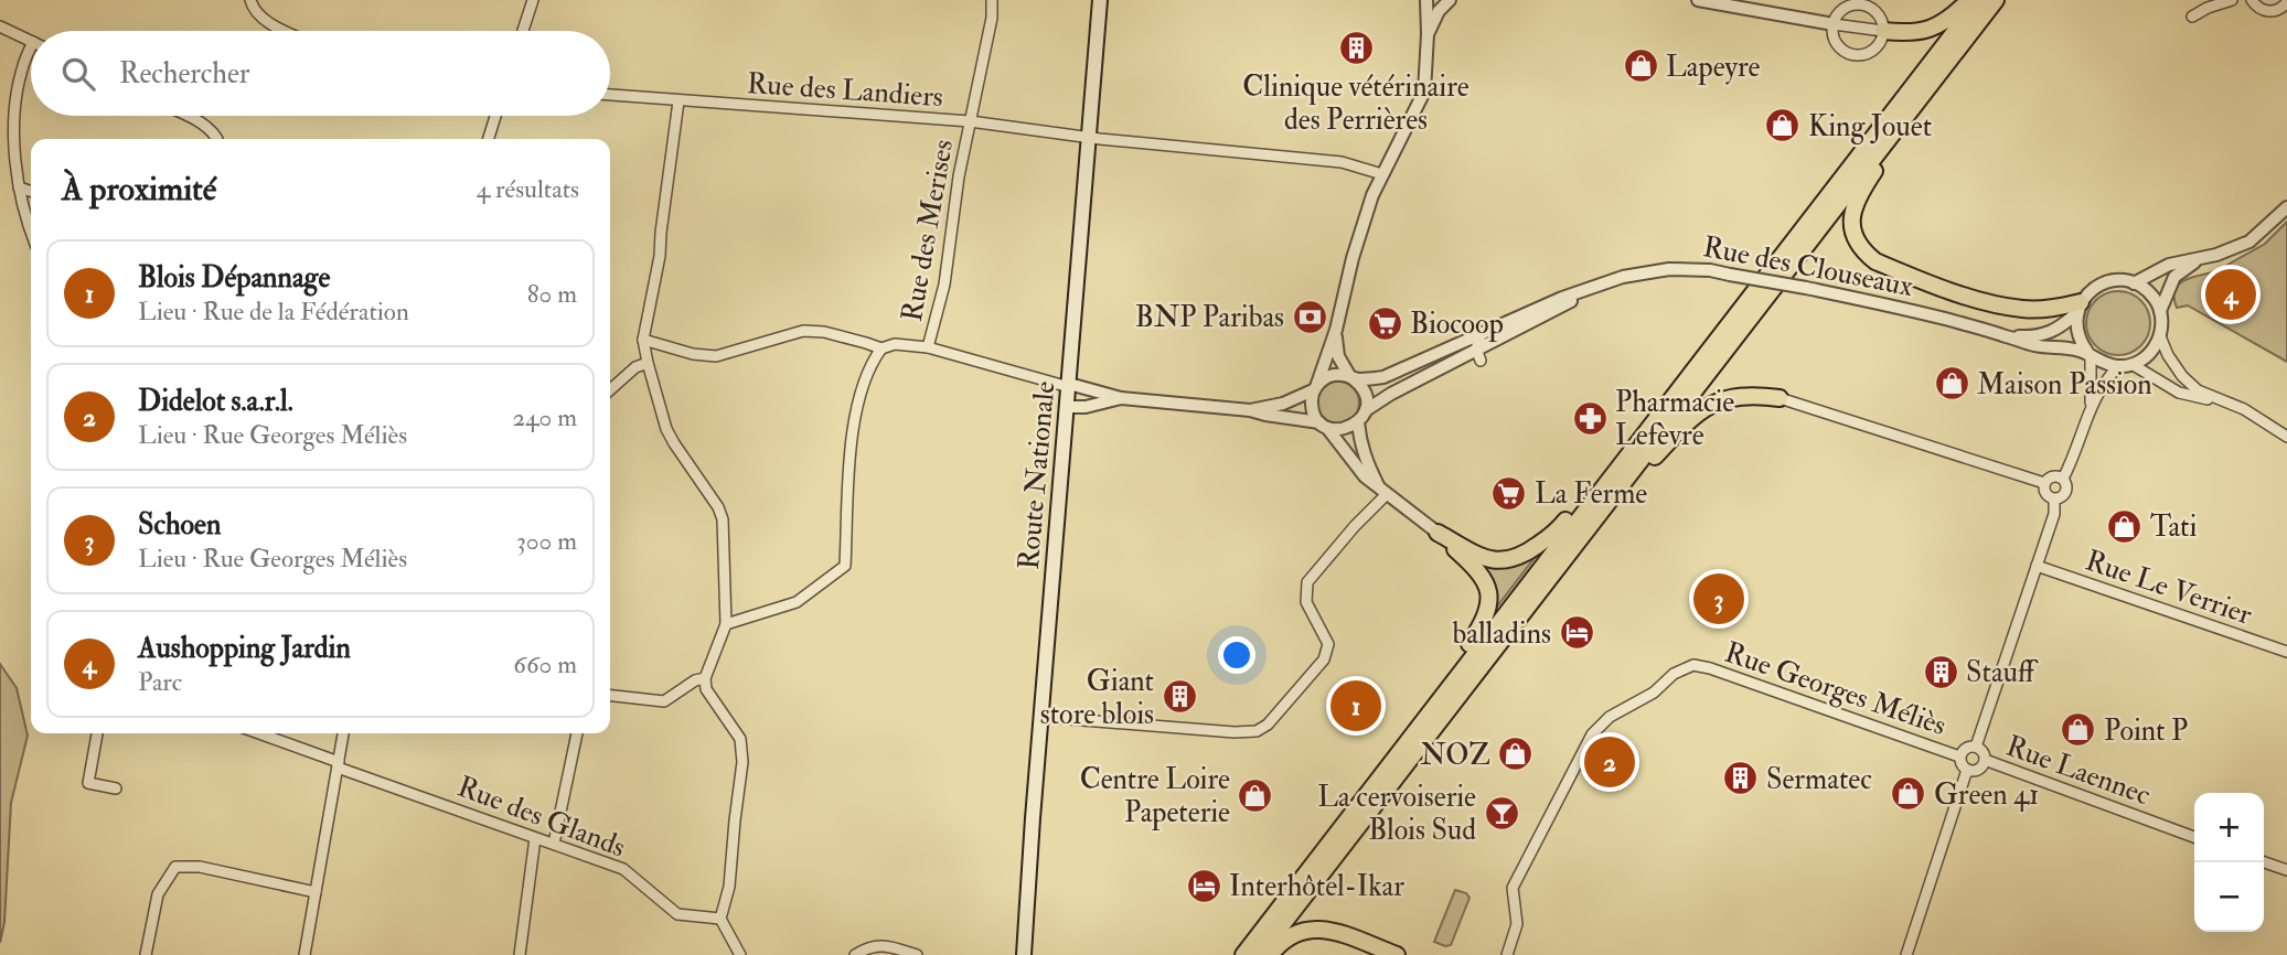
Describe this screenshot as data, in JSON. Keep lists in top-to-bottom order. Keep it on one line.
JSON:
{"streets":{"main road":["Route Nationale"],"street":["Rue des Landiers","Rue des Merises","Rue des Clouseaux","Rue Le Verrier","Rue Georges Méliès","Rue Laennec","Rue des Glands"]},"crossings":[["Rue des Landiers","Rue des Merises"],["Rue des Landiers","Route Nationale"],["Rue Georges Méliès","Rue Laennec"]],"places":{"building":["Clinique vétérinaire des Perrières","Stauff","Giant store blois","Sermatec"],"shop":["Lapeyre","King Jouet","Maison Passion","Tati","Point P","NOZ","Green 41","Centre Loire Papeterie"],"bank":["BNP Paribas"],"supermarket":["Biocoop","La Ferme"],"pharmacy":["Pharmacie Lefèvre"],"hotel":["balladins","Interhôtel-Ikar"],"bar":["La cervoiserie Blois Sud"]},"page":{"search":"Rechercher","heading":["À proximité","4 résultats"],"list":[{"mark":"1","name":"Blois Dépannage","note":"Lieu · Rue de la Fédération","value":"80 m"},{"mark":"2","name":"Didelot s.a.r.l.","note":"Lieu · Rue Georges Méliès","value":"240 m"},{"mark":"3","name":"Schoen","note":"Lieu · Rue Georges Méliès","value":"300 m"},{"mark":"4","name":"Aushopping Jardin","note":"Parc","value":"660 m"}],"pins":["4","3","1","2"],"map_buttons":["+","−"]}}
